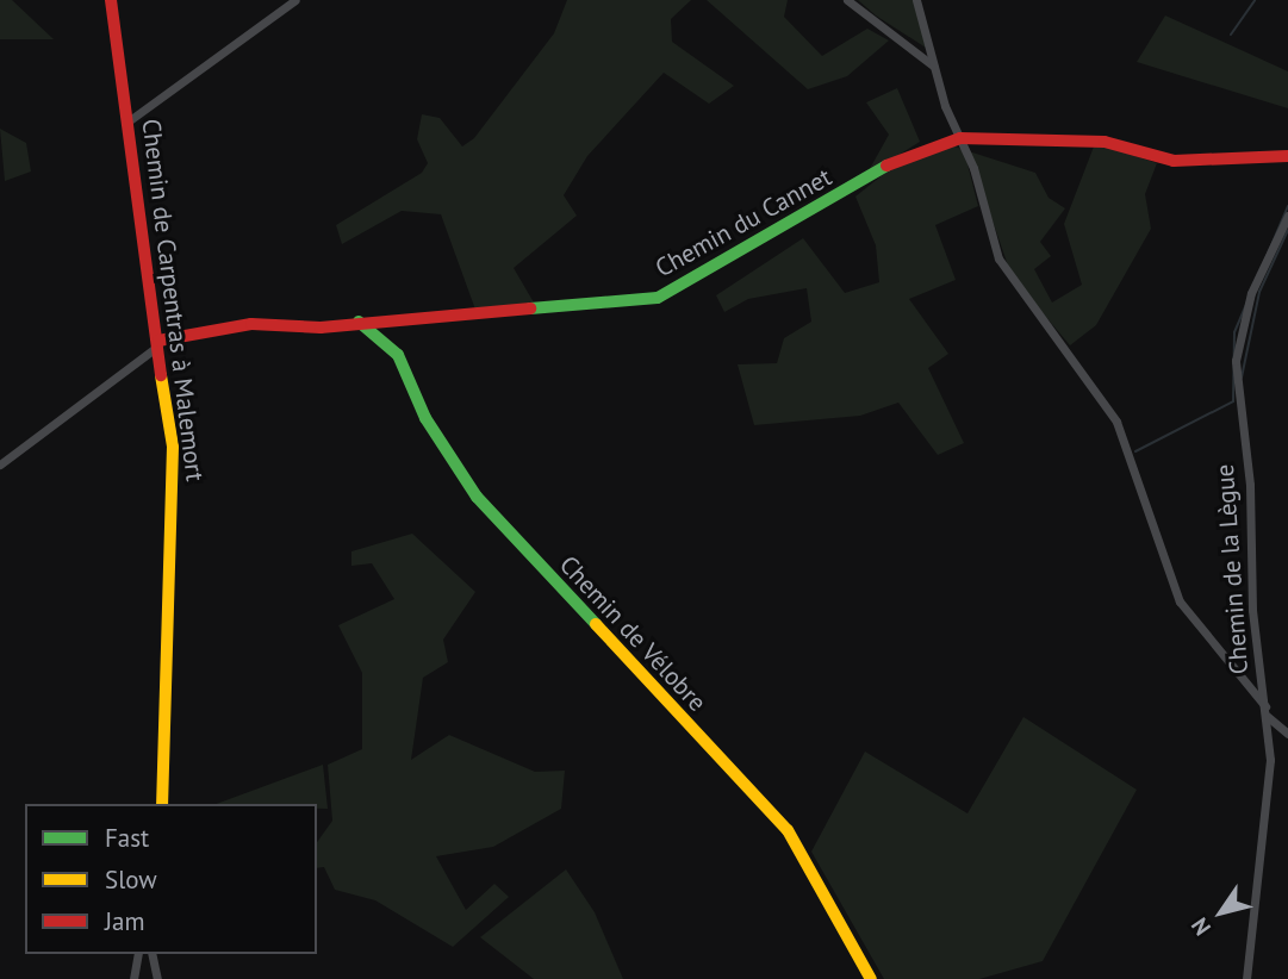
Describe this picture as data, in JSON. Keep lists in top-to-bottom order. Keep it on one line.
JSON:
{"streets":{"street":["Chemin du Cannet","Chemin de Carpentras à Malemort","Chemin de la Lègue","Chemin de Vélobre"]},"crossings":[["Chemin du Cannet","Chemin de Carpentras à Malemort"],["Chemin du Cannet","Chemin de Vélobre"]],"legend":["Fast","Slow","Jam"],"north":"bottom left"}
